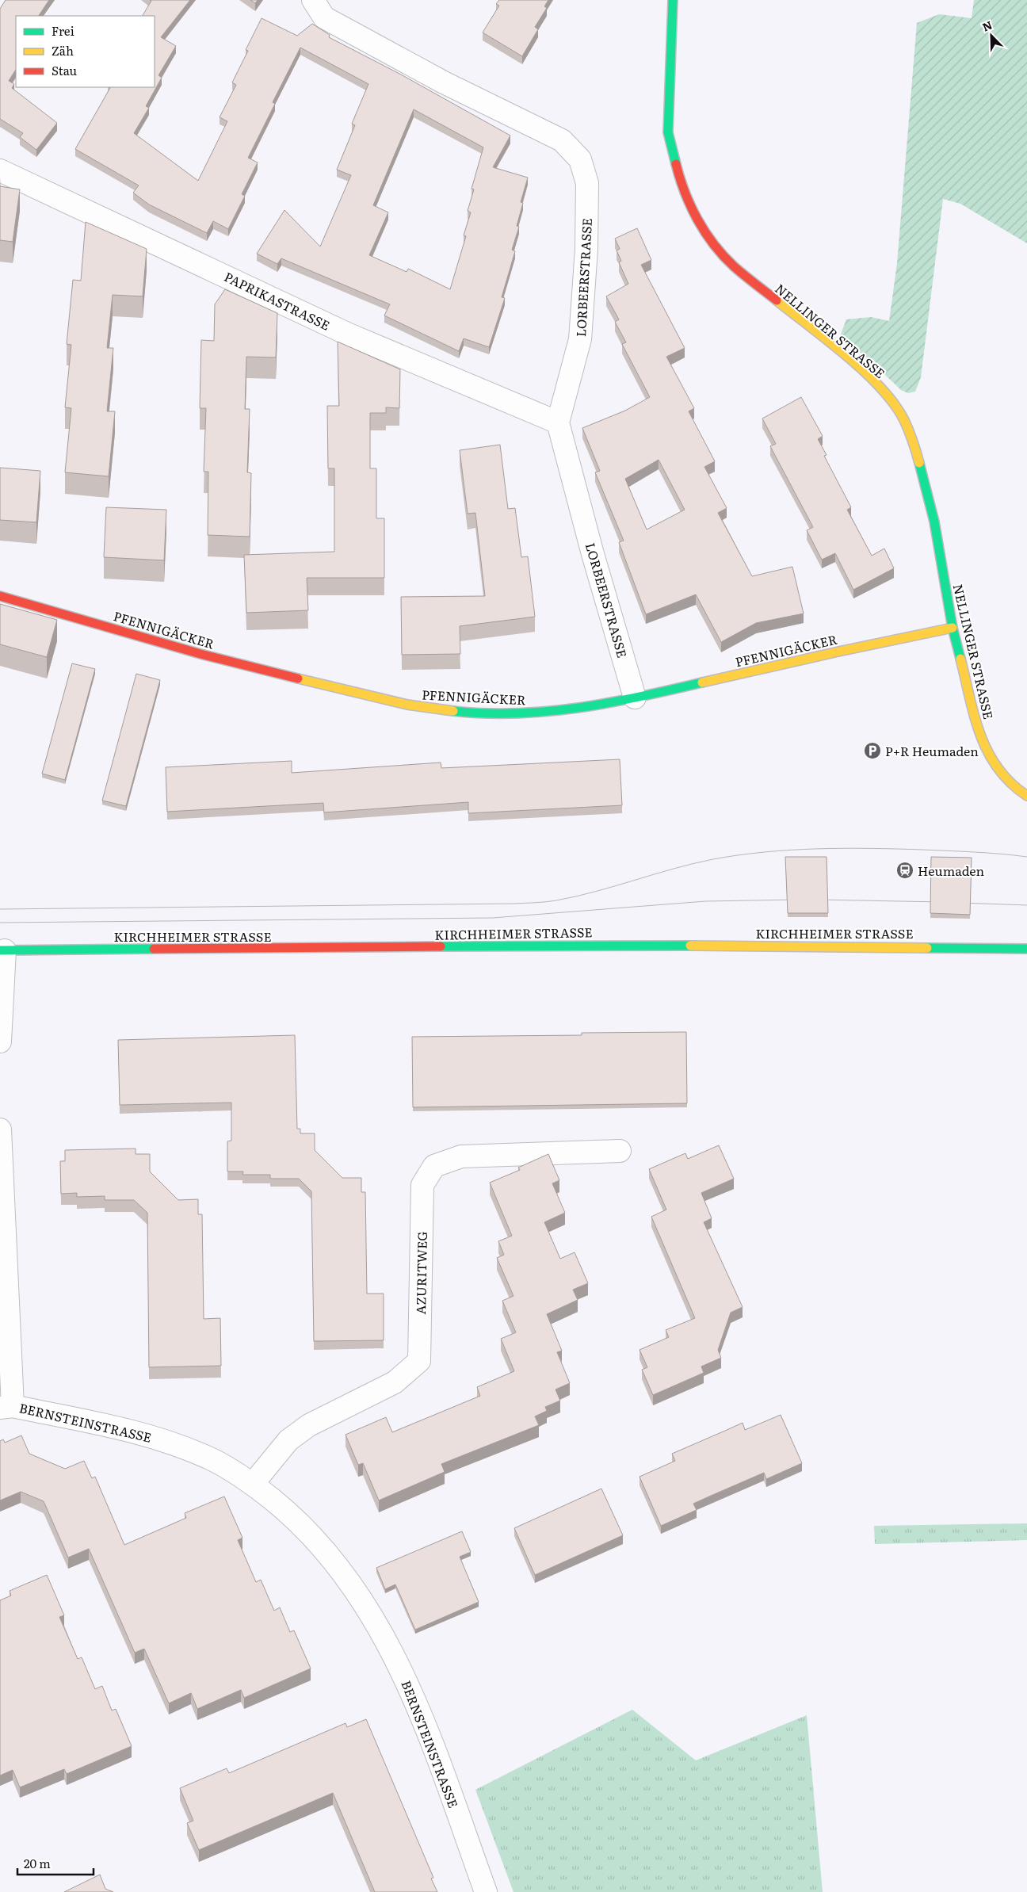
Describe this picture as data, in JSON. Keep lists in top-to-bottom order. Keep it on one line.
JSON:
{"streets":{"street":["LORBEERSTRASSE","PAPRIKASTRASSE","NELLINGER STRASSE","PFENNIGÄCKER","KIRCHHEIMER STRASSE","AZURITWEG","BERNSTEINSTRASSE"]},"crossings":[["LORBEERSTRASSE","PAPRIKASTRASSE"],["LORBEERSTRASSE","PFENNIGÄCKER"],["NELLINGER STRASSE","PFENNIGÄCKER"],["AZURITWEG","BERNSTEINSTRASSE"]],"places":{"parking":["P+R Heumaden"],"station":["Heumaden"]},"legend":["Frei","Zäh","Stau"],"scale_bar":"20 m","north":"top left"}
